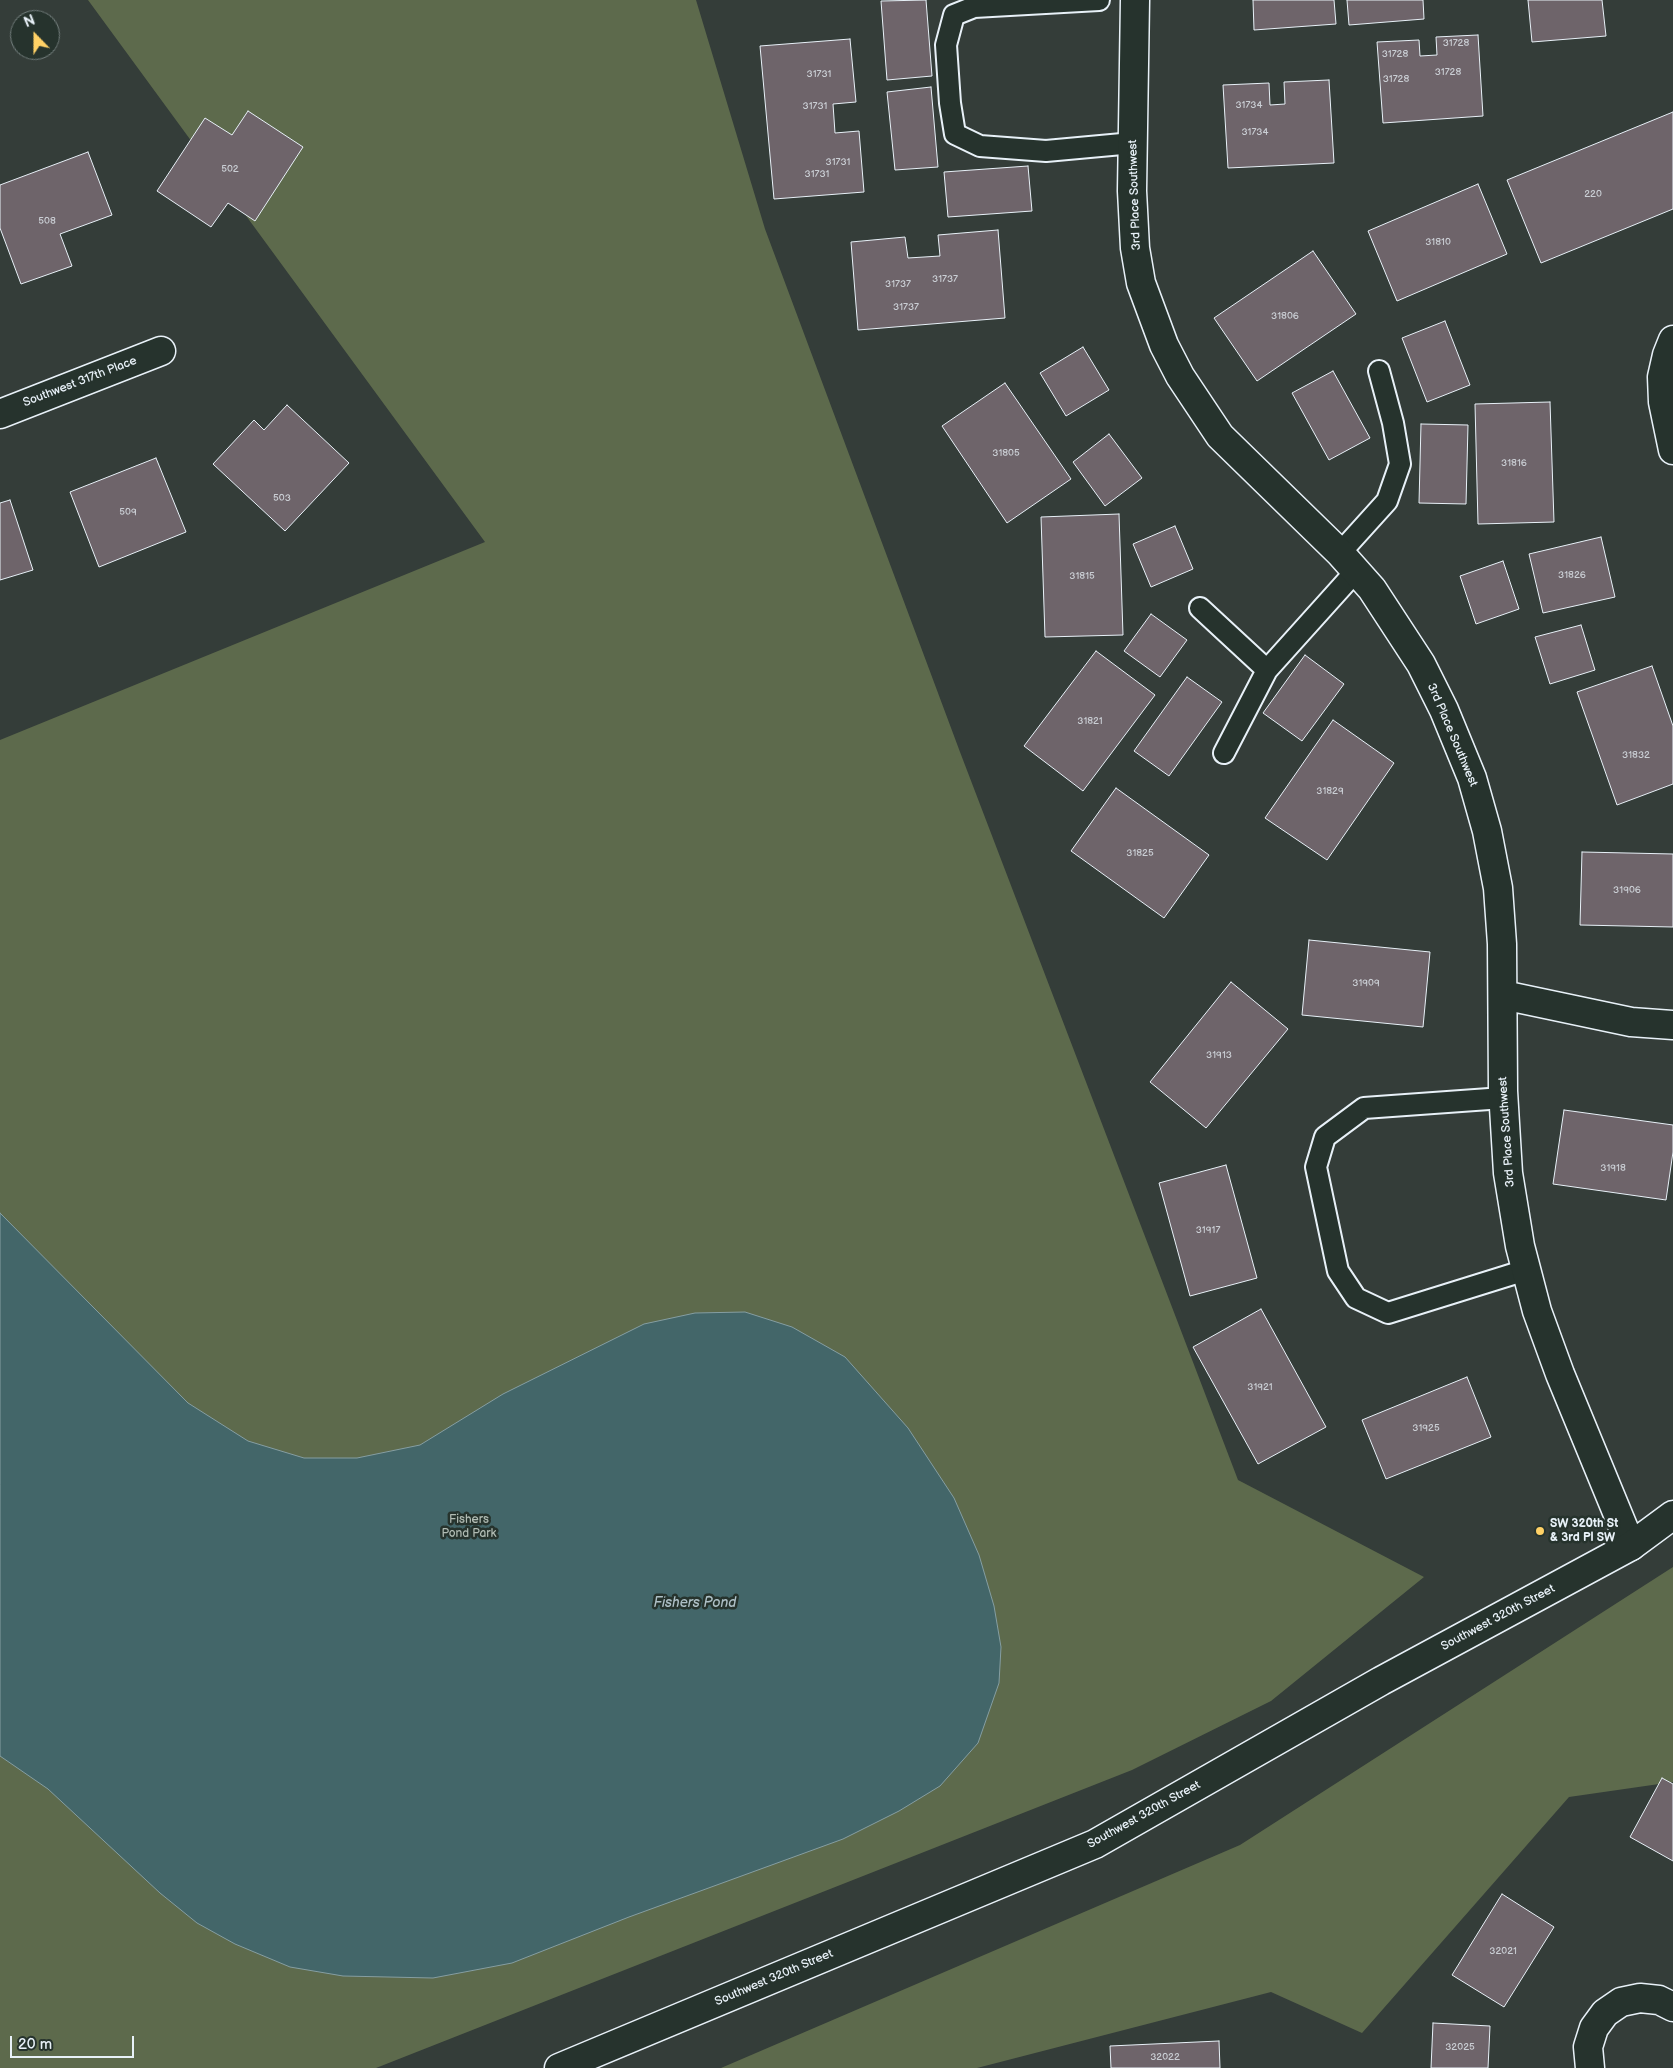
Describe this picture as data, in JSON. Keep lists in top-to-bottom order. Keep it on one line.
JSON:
{"streets":{"street":["3rd Place Southwest","Southwest 317th Place","Southwest 320th Street"]},"crossings":[["3rd Place Southwest","Southwest 320th Street"]],"water":["Fishers Pond"],"parks":["Fishers Pond Park"],"places":["SW 320th St & 3rd Pl SW"],"house_numbers":["31728","31728","31728","31731","31728","31734","31731","31734","31731","502","31731","220","508","31810","31737","31737","31737","31806","31805","31816","503","509","31826","31815","31821","31832","31829","31825","31906","31909","31913","31918","31917","31921","31925","32021","32025","32022"],"scale_bar":"20 m","north":"top"}
